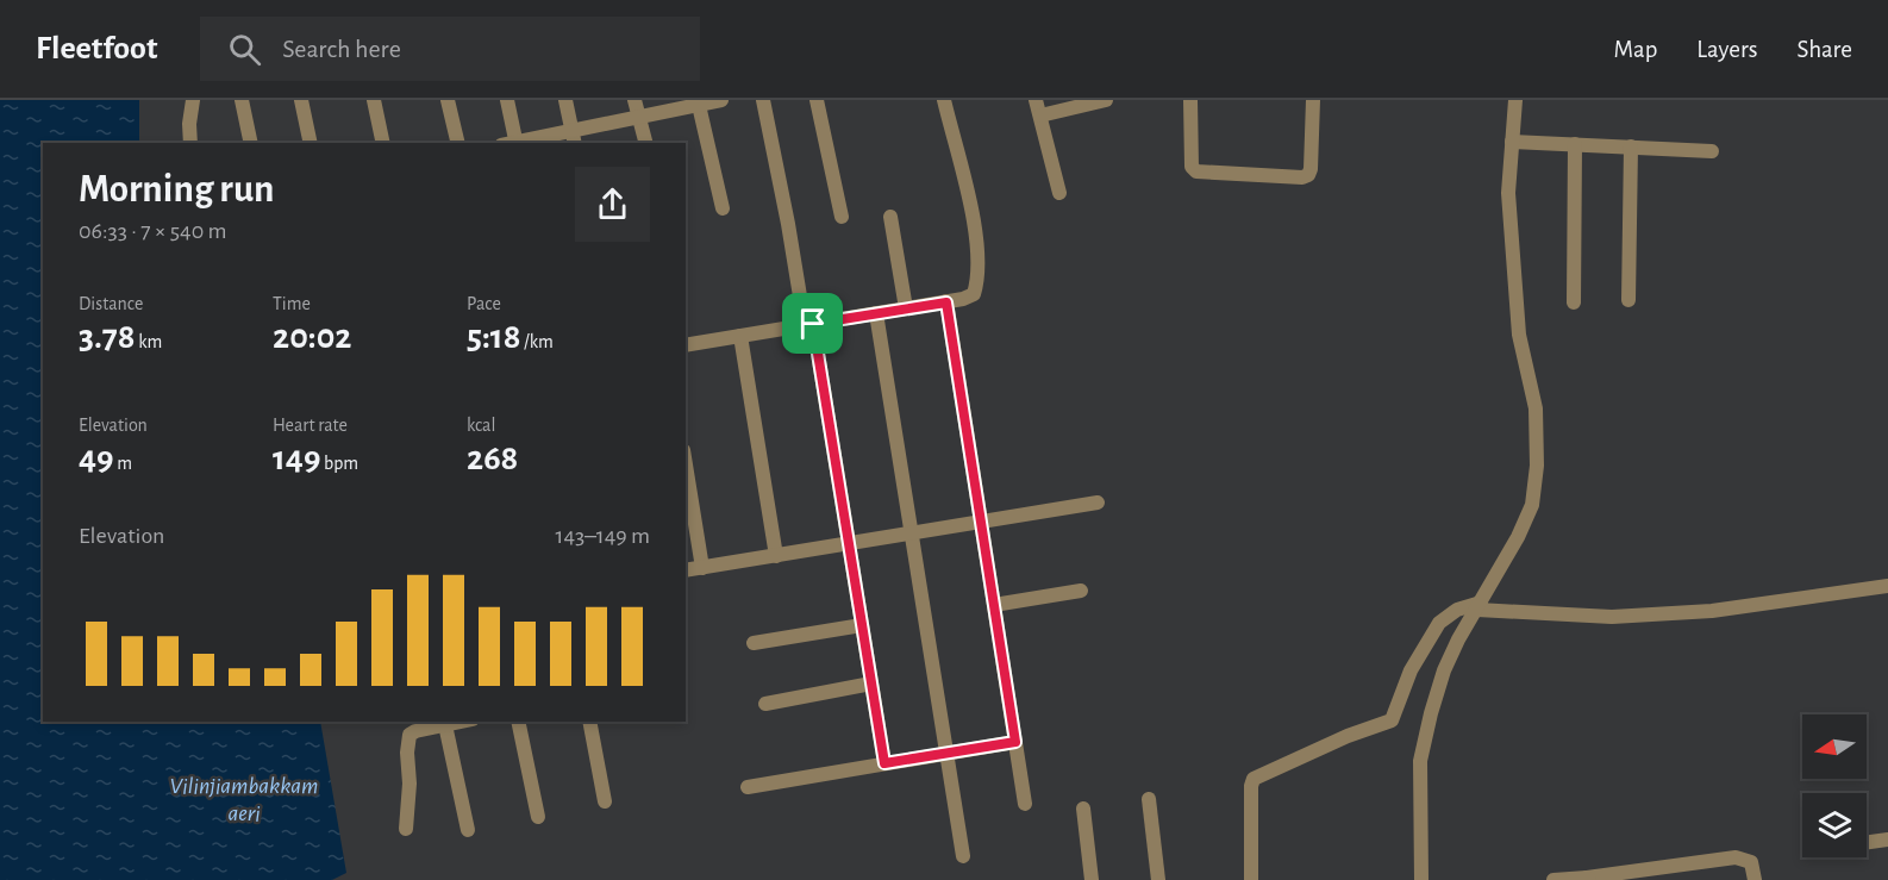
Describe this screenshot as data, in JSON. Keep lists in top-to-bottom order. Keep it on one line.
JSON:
{"water":["Vilinjiambakkam aeri"],"north":"left","page":{"header":"Fleetfoot","search":"Search here","nav":["Map","Layers","Share"],"heading":["Morning run","06:33 · 7 × 540 m"],"stats":[["Distance","3.78 km"],["Time","20:02"],["Pace","5:18 /km"],["Elevation","49 m"],["Heart rate","149 bpm"],["kcal","268"]],"chart":["Elevation","143–149 m"]}}
